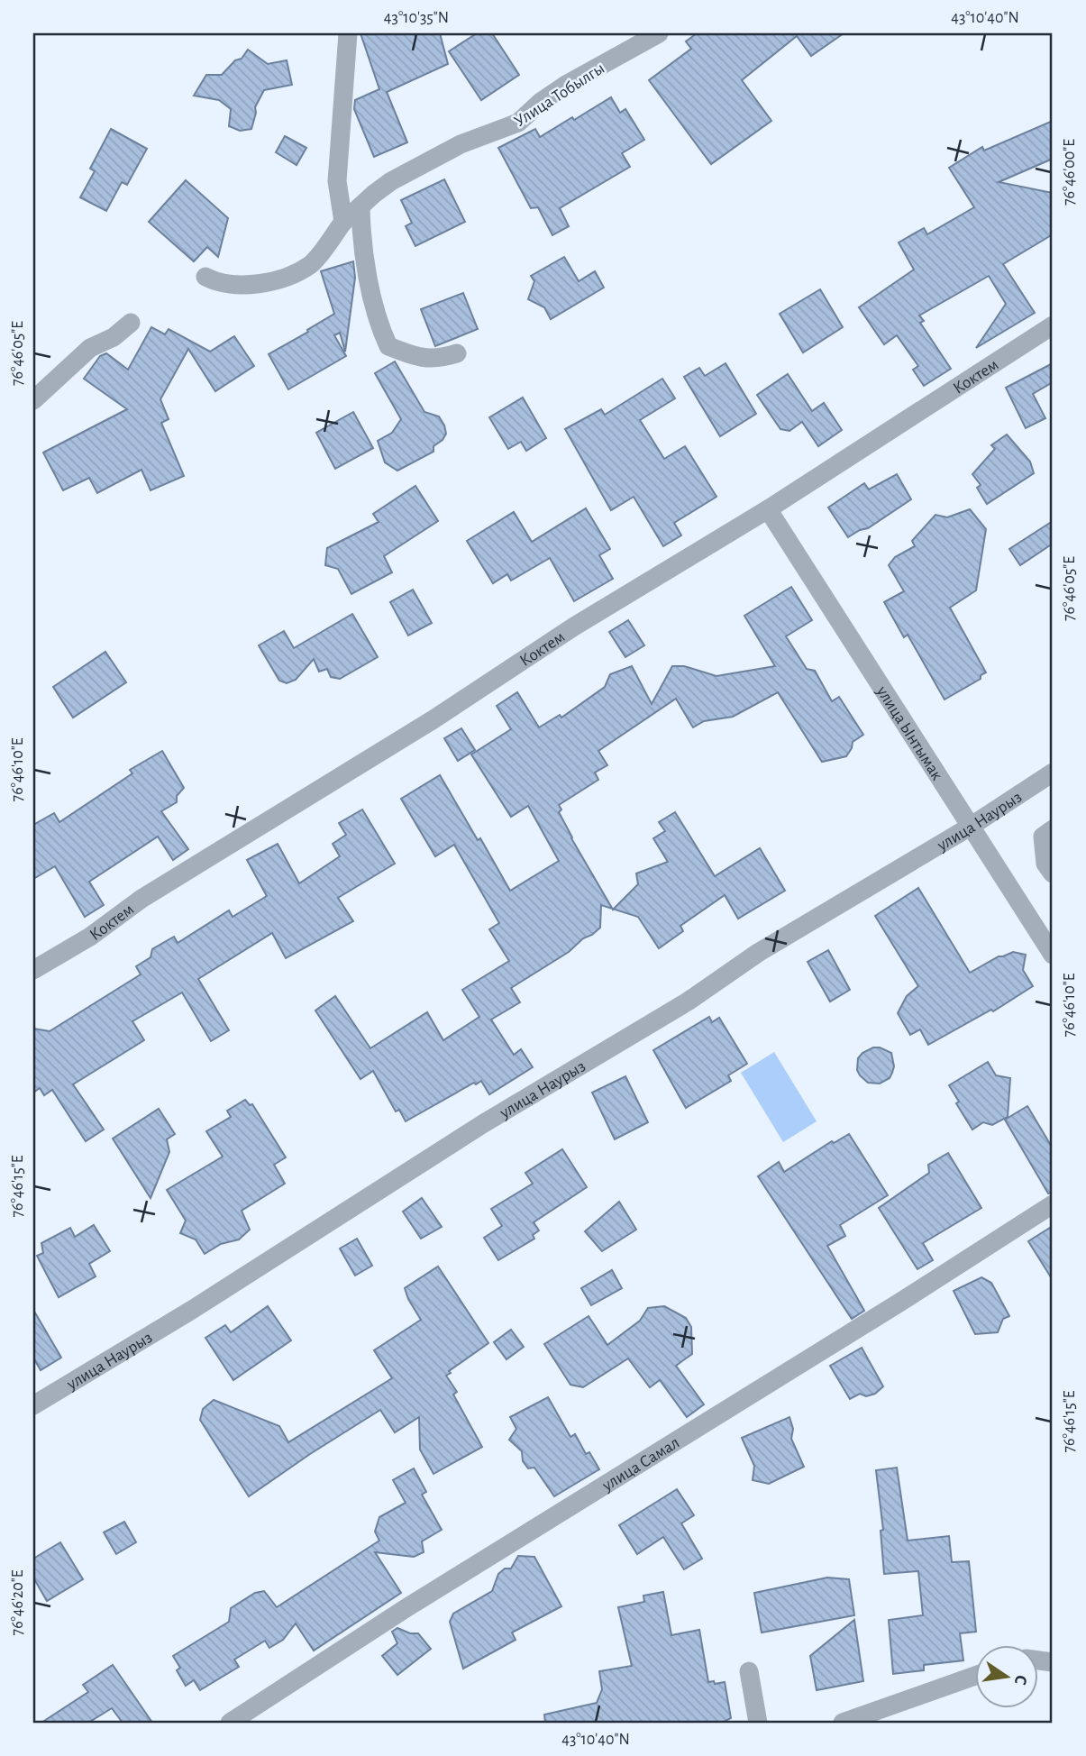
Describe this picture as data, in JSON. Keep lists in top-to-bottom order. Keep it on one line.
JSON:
{"streets":{"street":["Улица Тобылгы","Коктем","улица Ынтымак","улица Наурыз","улица Самал"]},"crossings":[["Коктем","улица Ынтымак"],["улица Ынтымак","улица Наурыз"]],"north":"right","coordinates":["43°10'35\"N","43°10'40\"N","76°46'00\"E","76°46'05\"E","76°46'10\"E","76°46'15\"E","76°46'20\"E"]}
